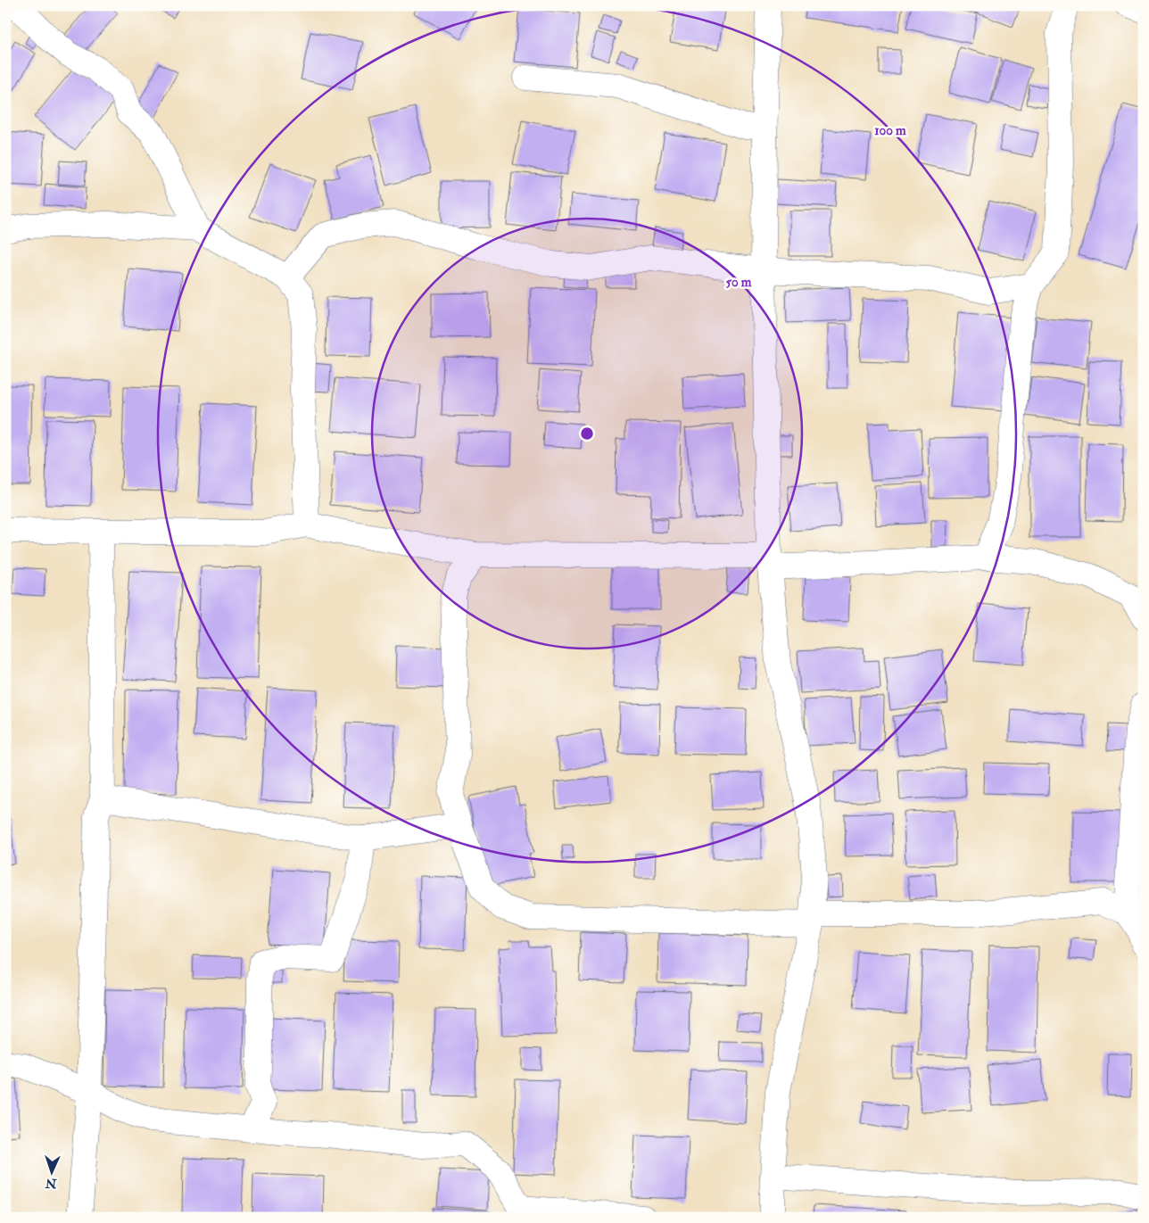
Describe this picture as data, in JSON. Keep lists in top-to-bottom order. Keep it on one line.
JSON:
{"north":"bottom","rings":["100 m","50 m"]}
